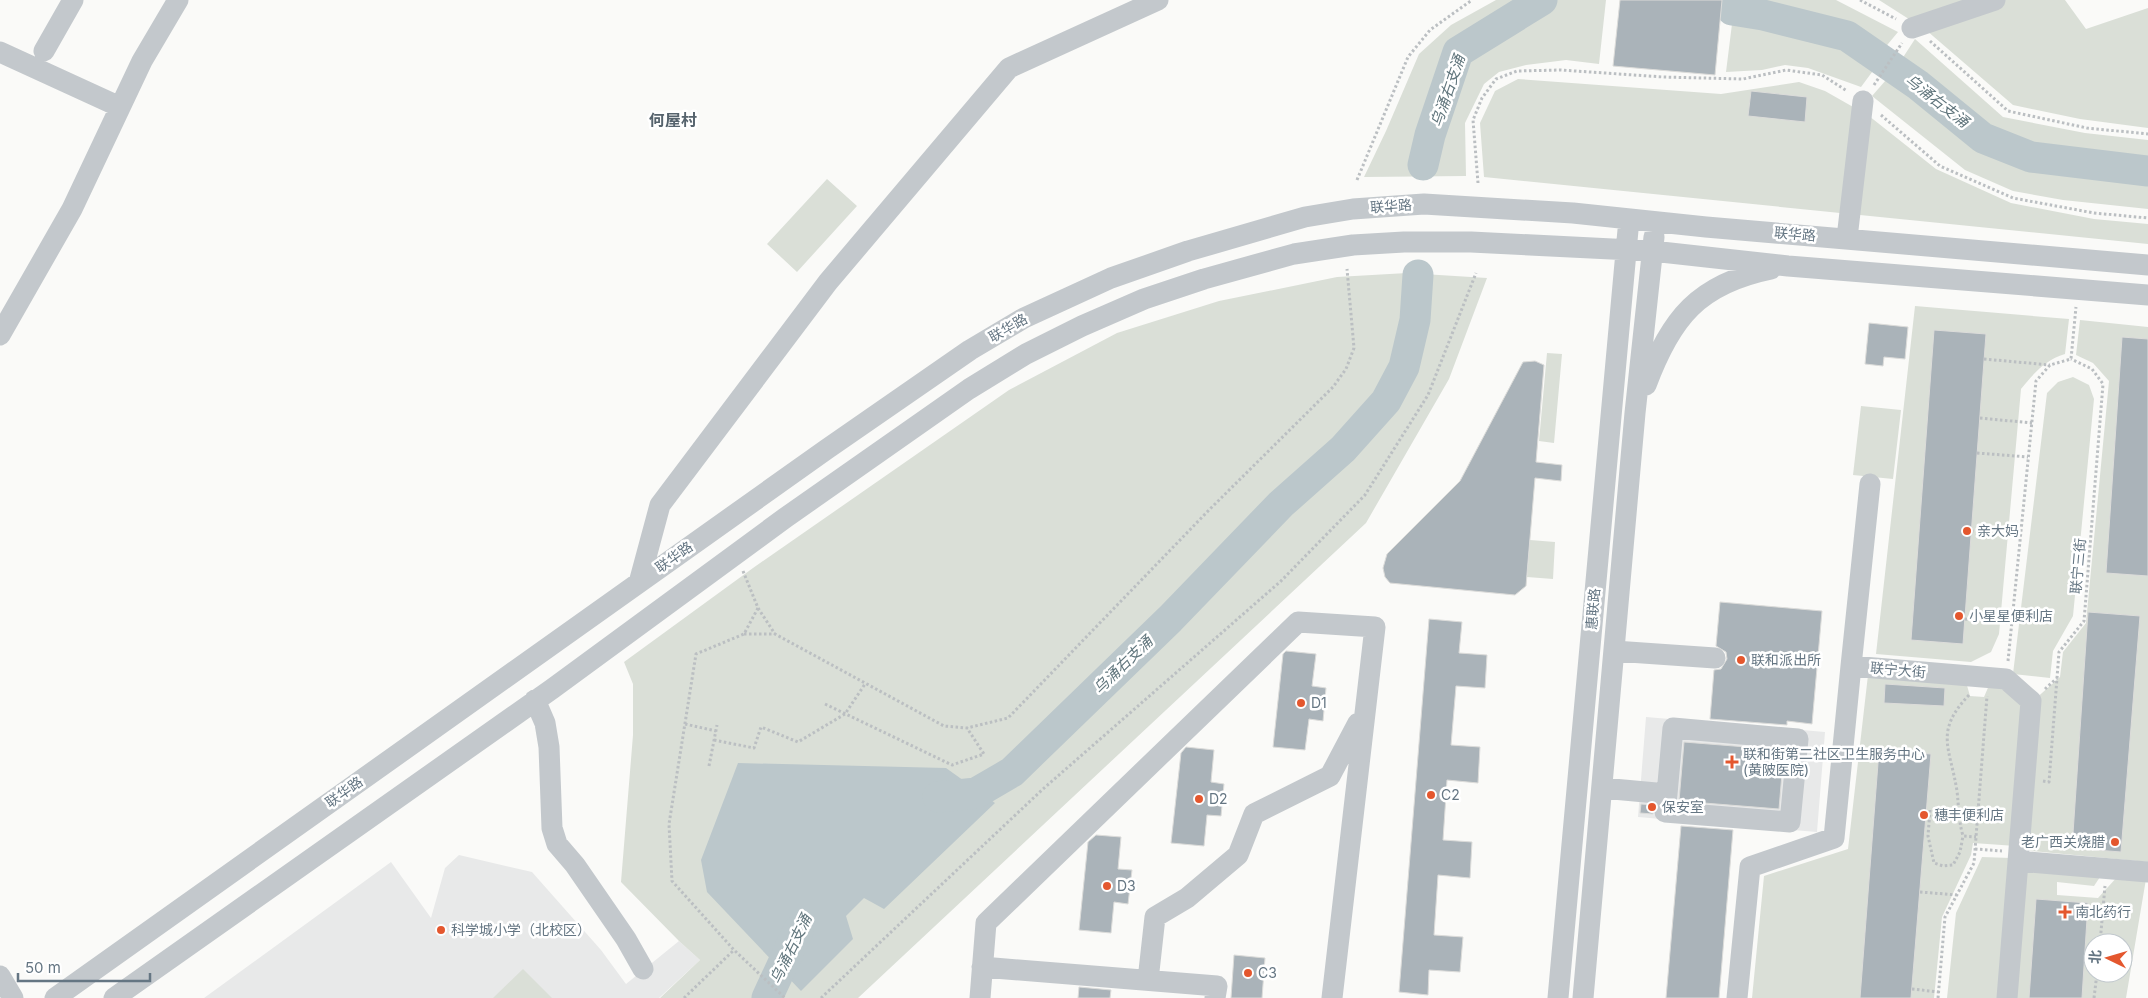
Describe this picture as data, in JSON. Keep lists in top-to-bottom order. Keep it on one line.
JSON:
{"streets":{"street":["联华路","惠联路","联宁大街"],"path":["联宁三街"]},"crossings":[["联华路","惠联路"]],"districts":["何屋村"],"water":["乌涌右支涌"],"places":{"other":["亲大妈","小星星便利店","联和派出所","D1","C2","D2","保安室","穗丰便利店","老广西关烧腊","D3","科学城小学（北校区）","C3"],"health":["联和街第二社区卫生服务中心 (黄陂医院)","南北药行"]},"scale_bar":"50 m","north":"left"}
